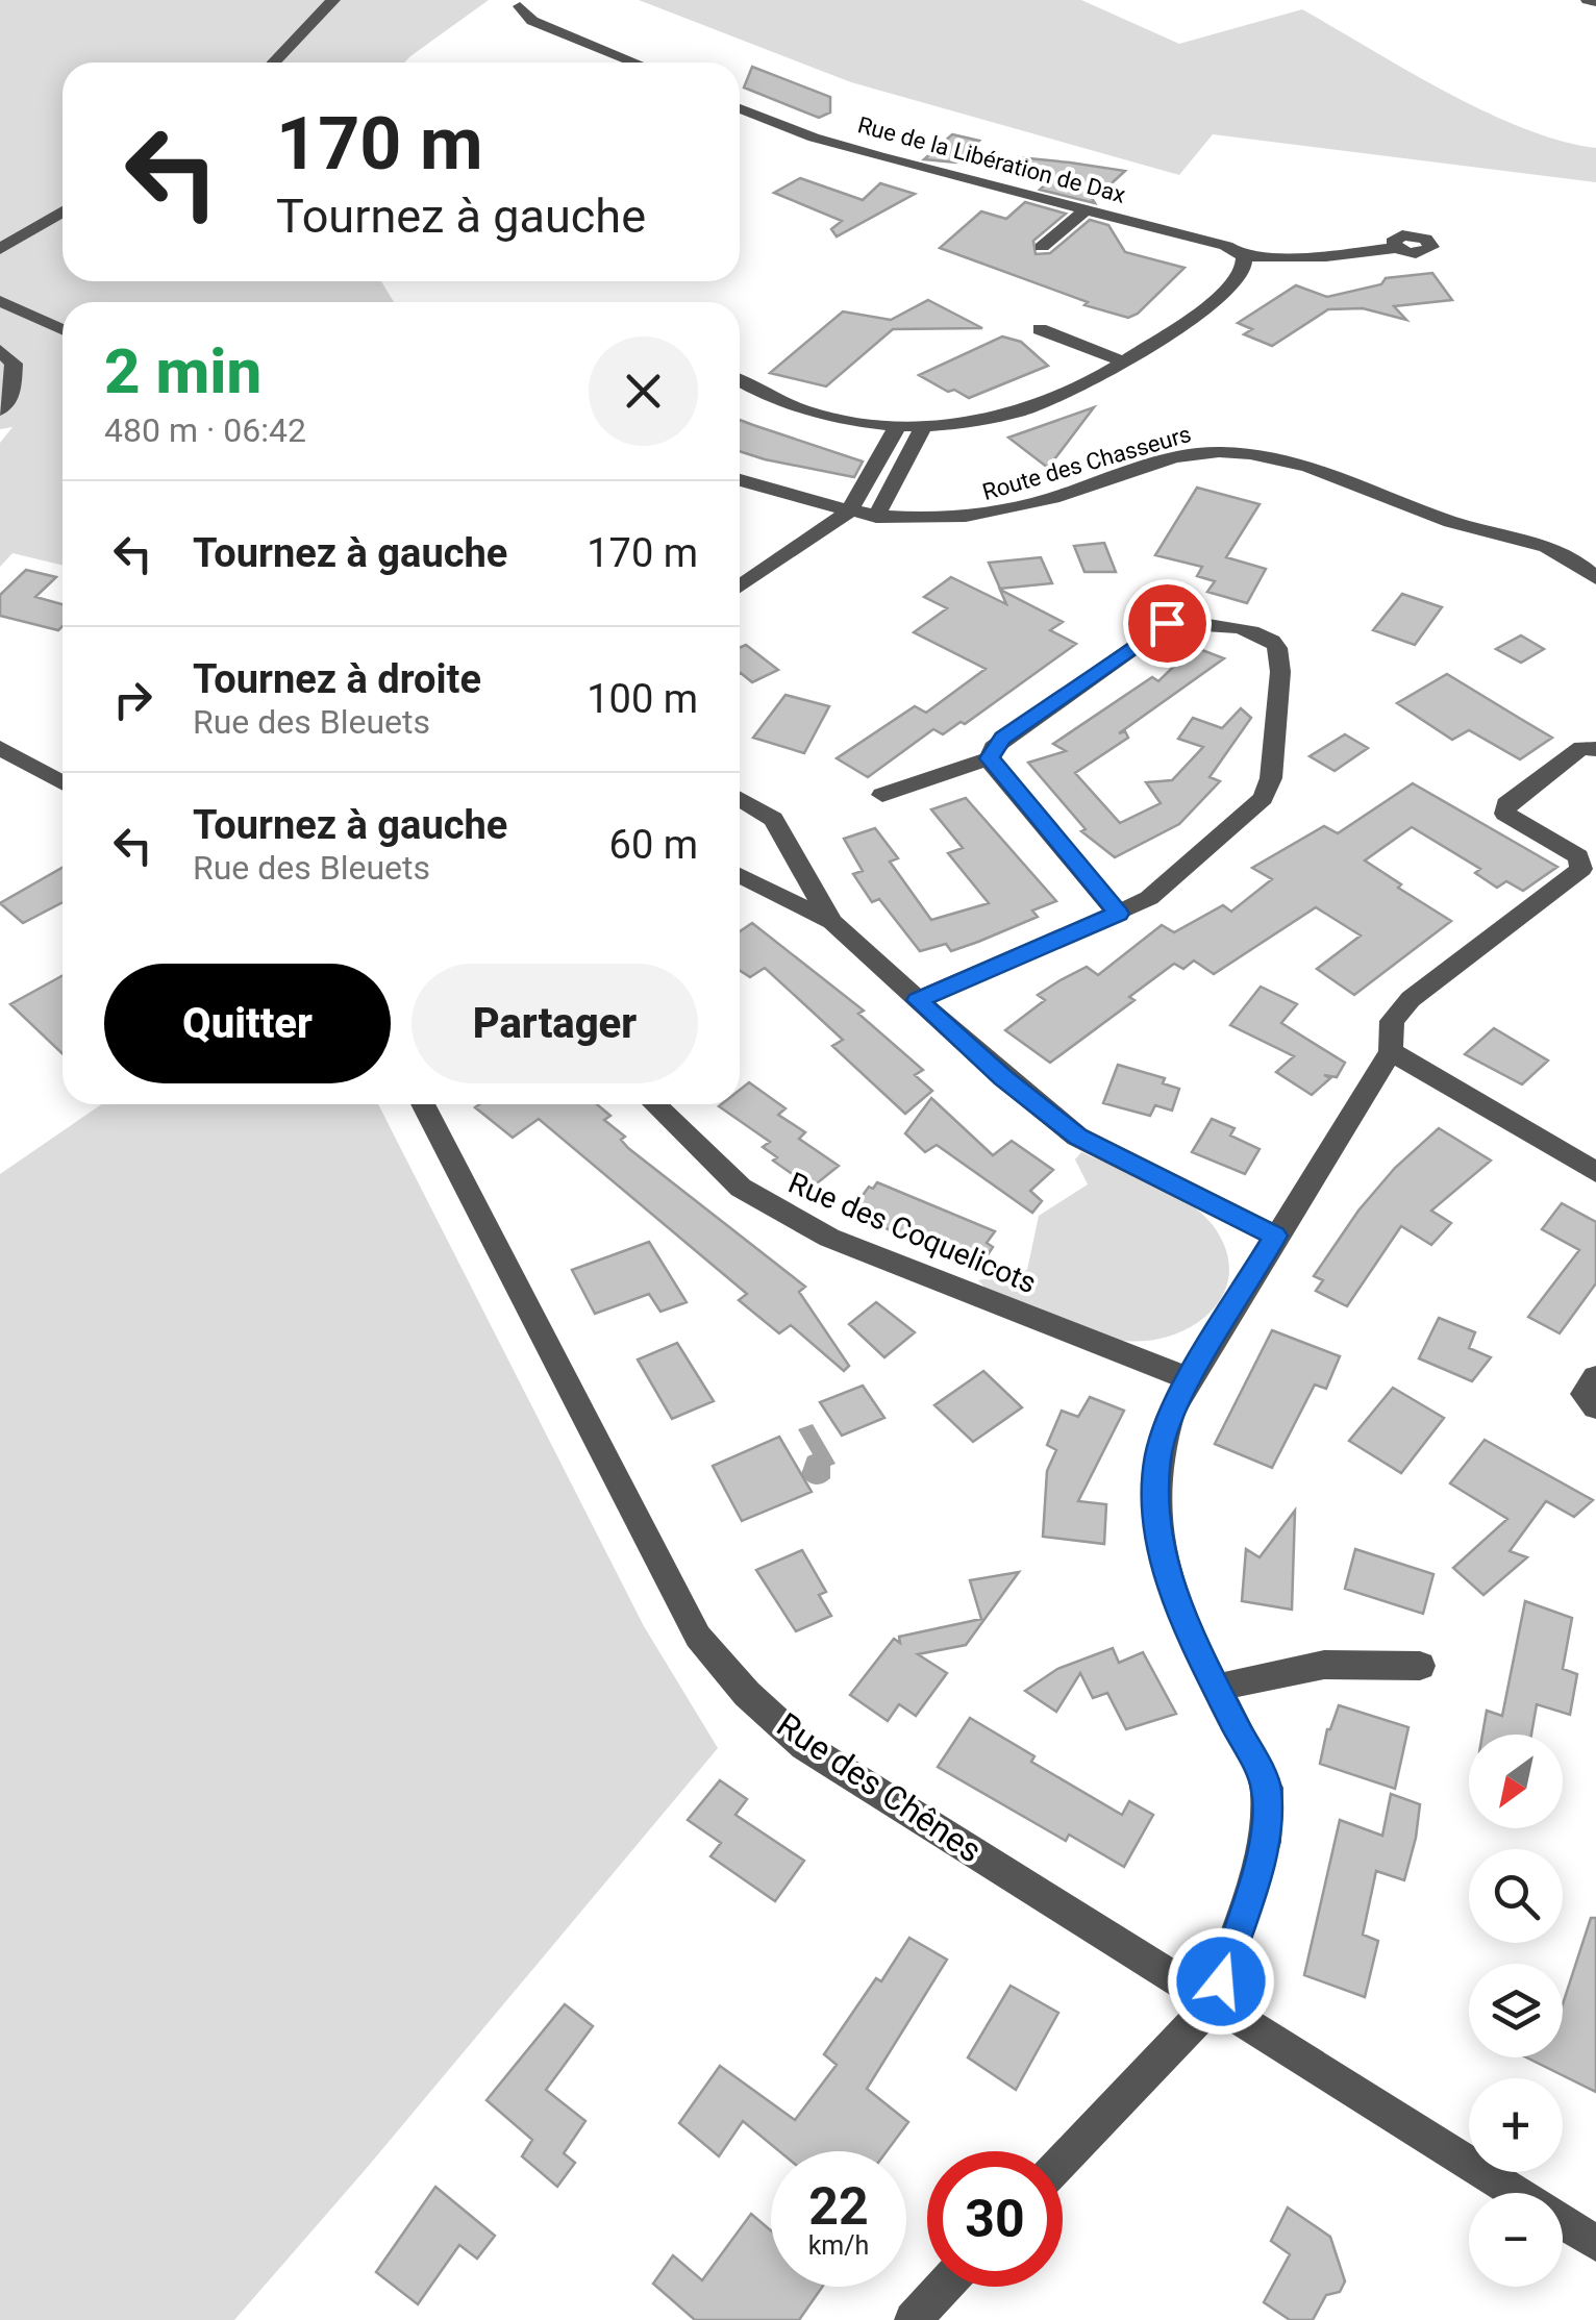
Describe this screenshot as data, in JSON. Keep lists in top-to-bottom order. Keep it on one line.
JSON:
{"streets":{"street":["Rue de la Libération de Dax","Route des Chasseurs","Rue des Coquelicots","Rue des Chênes"]},"north":"bottom left","page":{"turn":["170 m","Tournez à gauche"],"heading":["2 min","480 m · 06:42"],"list":[{"name":"Tournez à gauche","value":"170 m"},{"name":"Tournez à droite","note":"Rue des Bleuets","value":"100 m"},{"name":"Tournez à gauche","note":"Rue des Bleuets","value":"60 m"}],"buttons":["Quitter","Partager"],"map_buttons":["+","−"],"speed":"22 km/h","limit":"30"}}
